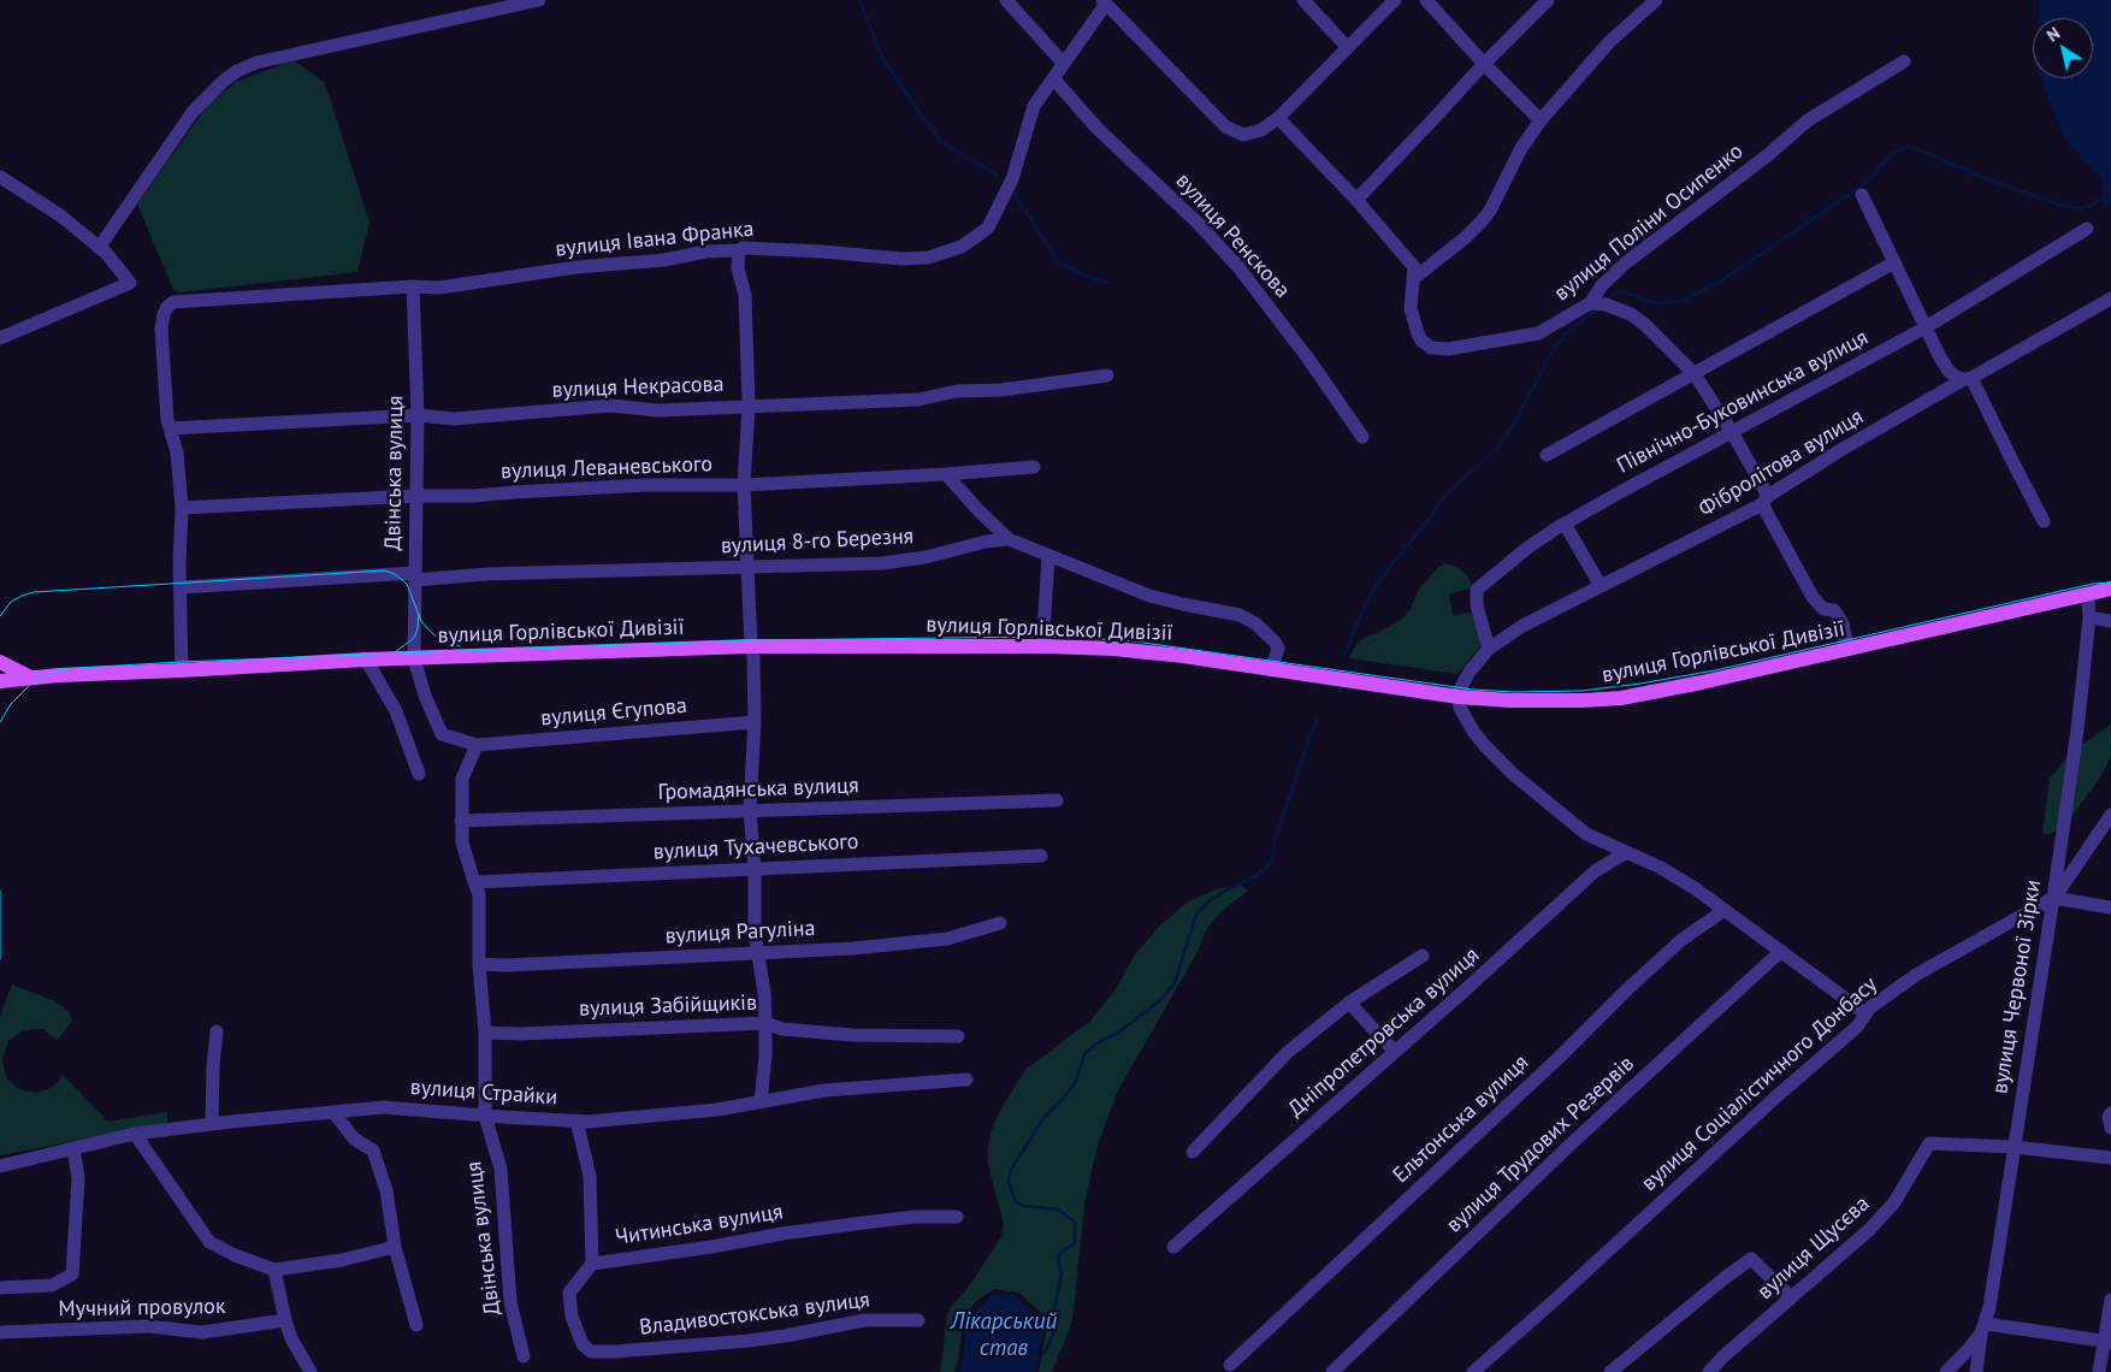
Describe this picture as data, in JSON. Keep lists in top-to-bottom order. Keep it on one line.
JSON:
{"streets":{"main road":["вулиця Горлівської Дивізії"],"street":["вулиця Поліни Осипенко","вулиця Ренскова","вулиця Івана Франка","вулиця Некрасова","Північно-Буковинська вулиця","Фібролітова вулиця","вулиця Леваневського","Двінська вулиця","вулиця 8-го Березня","вулиця Єгупова","Громадянська вулиця","вулиця Тухачевського","вулиця Рагуліна","вулиця Червоної Зірки","вулиця Забійщиків","Дніпропетровська вулиця","вулиця Соціалістичного Донбасу","вулиця Страйки","Ельтонська вулиця","вулиця Трудових Резервів","Читинська вулиця","вулиця Щусєва","Мучний провулок","Владивостокська вулиця"]},"crossings":[["вулиця Ренскова","вулиця Івана Франка"],["вулиця Івана Франка","вулиця Некрасова"],["вулиця Івана Франка","Двінська вулиця"],["вулиця Некрасова","Двінська вулиця"],["Північно-Буковинська вулиця","Фібролітова вулиця"],["Фібролітова вулиця","вулиця Горлівської Дивізії"],["вулиця Леваневського","Двінська вулиця"],["Двінська вулиця","вулиця 8-го Березня"],["Двінська вулиця","вулиця Горлівської Дивізії"],["Двінська вулиця","вулиця Єгупова"],["Двінська вулиця","Громадянська вулиця"],["Двінська вулиця","вулиця Тухачевського"],["Двінська вулиця","вулиця Рагуліна"],["Двінська вулиця","вулиця Забійщиків"],["Двінська вулиця","вулиця Страйки"],["вулиця Горлівської Дивізії","вулиця Червоної Зірки"],["вулиця Червоної Зірки","вулиця Соціалістичного Донбасу"],["вулиця Червоної Зірки","вулиця Щусєва"],["вулиця Страйки","Читинська вулиця"],["Читинська вулиця","Владивостокська вулиця"]],"water":["Лікарський став"],"north":"top left"}
